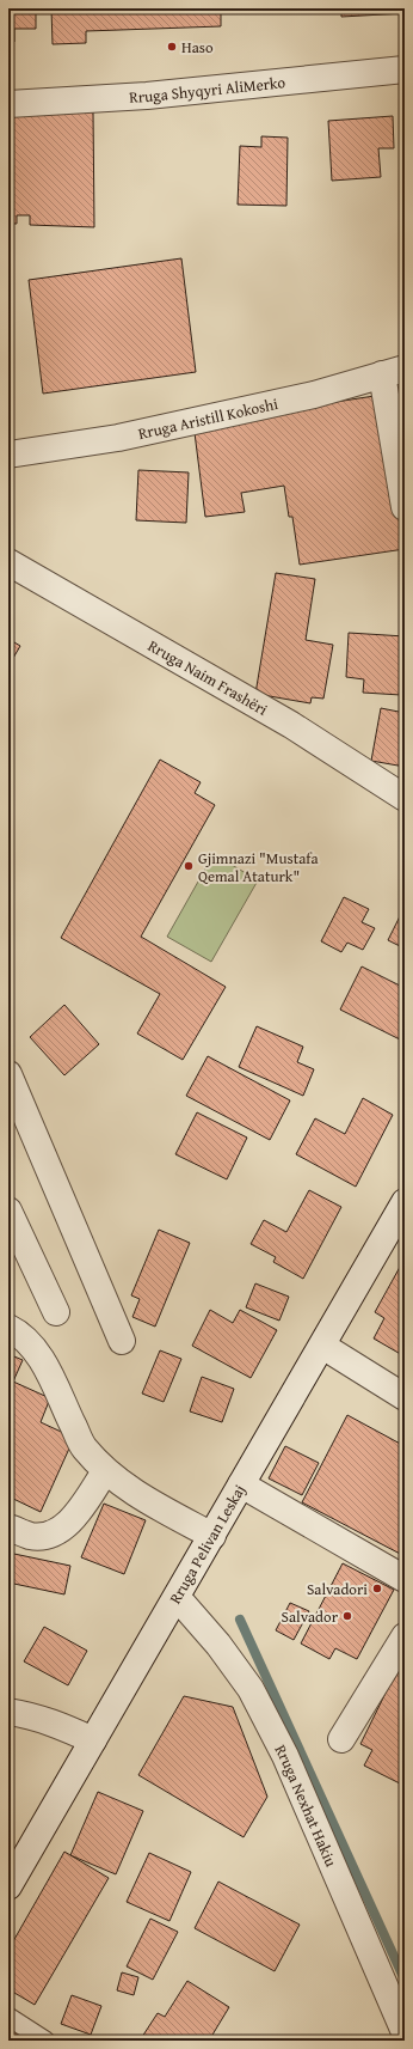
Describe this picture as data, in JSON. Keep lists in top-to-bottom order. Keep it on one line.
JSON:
{"streets":{"street":["Rruga Shyqyri AliMerko","Rruga Aristill Kokoshi","Rruga Naim Frashëri","Rruga Pelivan Leskaj","Rruga Nexhat Hakiu"]},"crossings":[["Rruga Pelivan Leskaj","Rruga Nexhat Hakiu"]],"places":["Haso","Gjimnazi \"Mustafa Qemal Ataturk\"","Salvadori","Salvador"]}
